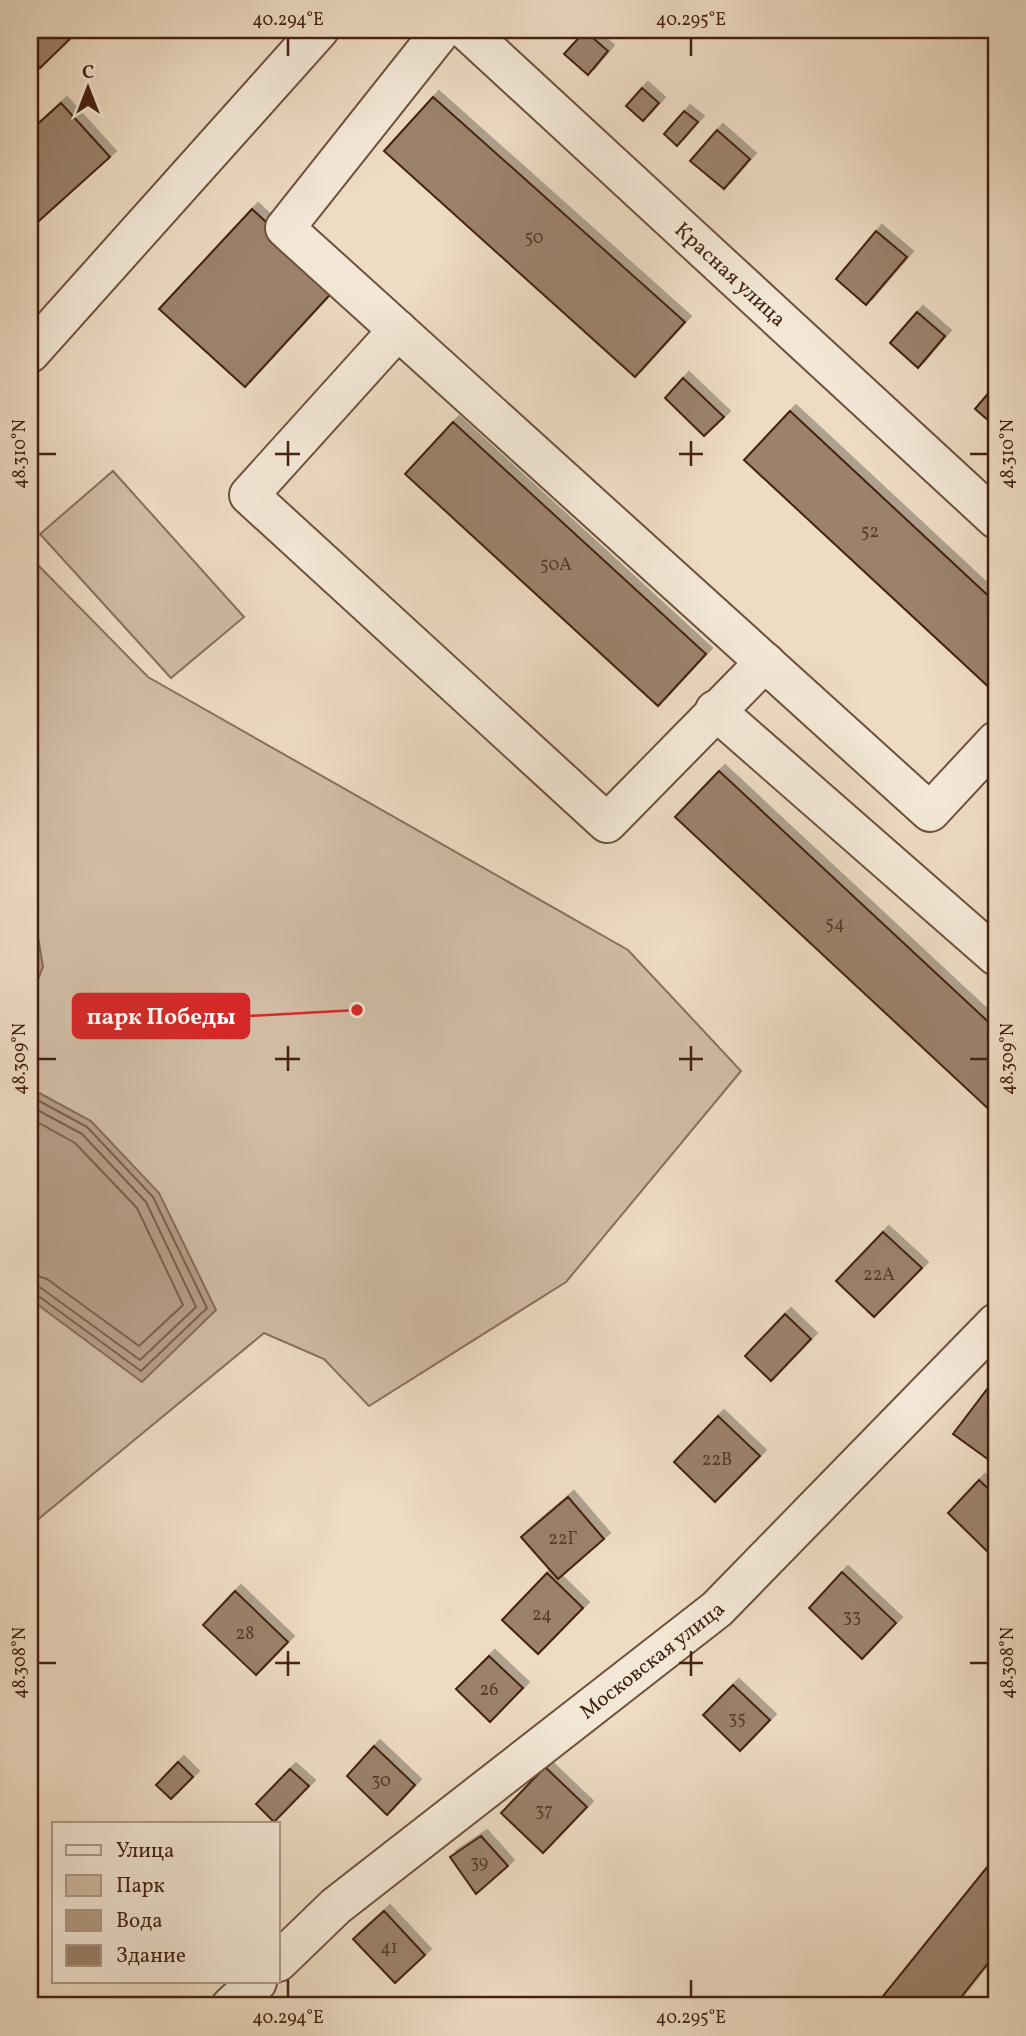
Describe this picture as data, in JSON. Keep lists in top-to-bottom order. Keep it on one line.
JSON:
{"streets":{"street":["Красная улица","Московская улица"]},"places":["парк Победы"],"house_numbers":["50","52","50А","54","22А","22В","22Г","24","33","28","26","35","30","37","39","41"],"legend":["Улица","Парк","Вода","Здание"],"north":"top","coordinates":["40.294°E","40.295°E","48.310°N","48.309°N","48.308°N"]}
